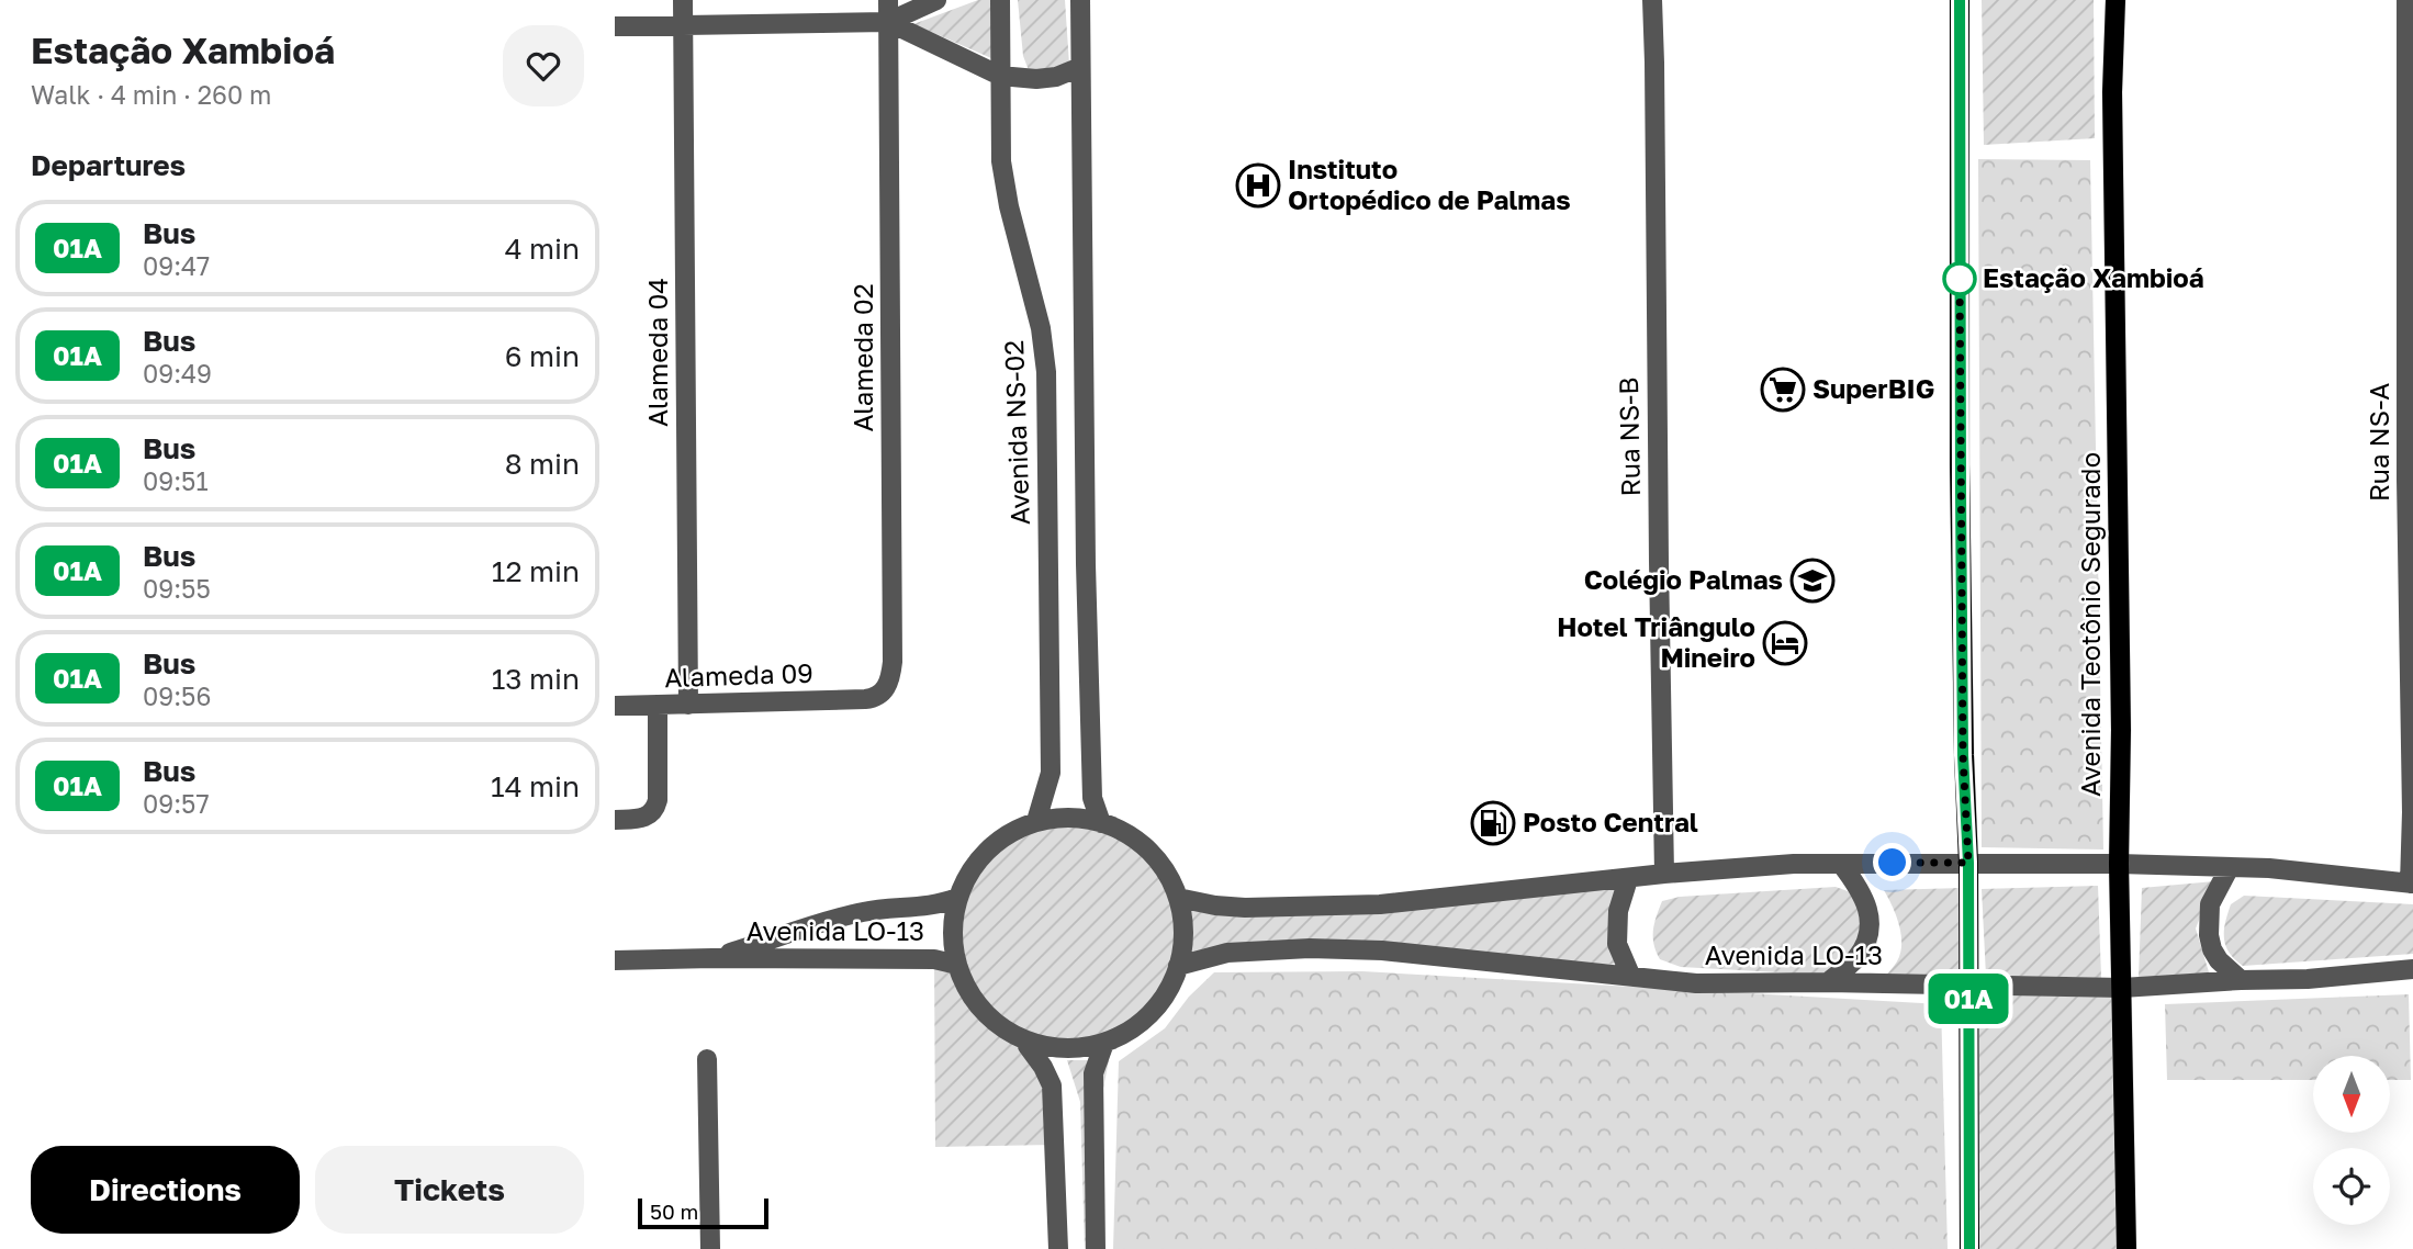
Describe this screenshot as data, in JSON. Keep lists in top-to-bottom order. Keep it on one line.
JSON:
{"streets":{"main road":["Avenida Teotônio Segurado"],"street":["Alameda 04","Alameda 02","Avenida NS-02","Rua NS-B","Rua NS-A","Alameda 09","Avenida LO-13"]},"crossings":[["Alameda 04","Alameda 09"],["Alameda 02","Alameda 09"],["Avenida NS-02","Avenida LO-13"],["Avenida Teotônio Segurado","Avenida LO-13"]],"places":{"hospital":["Instituto Ortopédico de Palmas"],"other":["Estação Xambioá"],"supermarket":["SuperBIG"],"school or university":["Colégio Palmas"],"hotel":["Hotel Triângulo Mineiro"],"fuel station":["Posto Central"]},"lines":["bus line 01A"],"scale_bar":"50 m","north":"bottom","page":{"heading":[["Estação Xambioá","Walk · 4 min · 260 m"],"Departures"],"on_map":"01A","list":[{"mark":"01A","name":"Bus","note":"09:47","value":"4 min"},{"mark":"01A","name":"Bus","note":"09:49","value":"6 min"},{"mark":"01A","name":"Bus","note":"09:51","value":"8 min"},{"mark":"01A","name":"Bus","note":"09:55","value":"12 min"},{"mark":"01A","name":"Bus","note":"09:56","value":"13 min"},{"mark":"01A","name":"Bus","note":"09:57","value":"14 min"}],"buttons":["Directions","Tickets"],"scale":"50 m"}}
